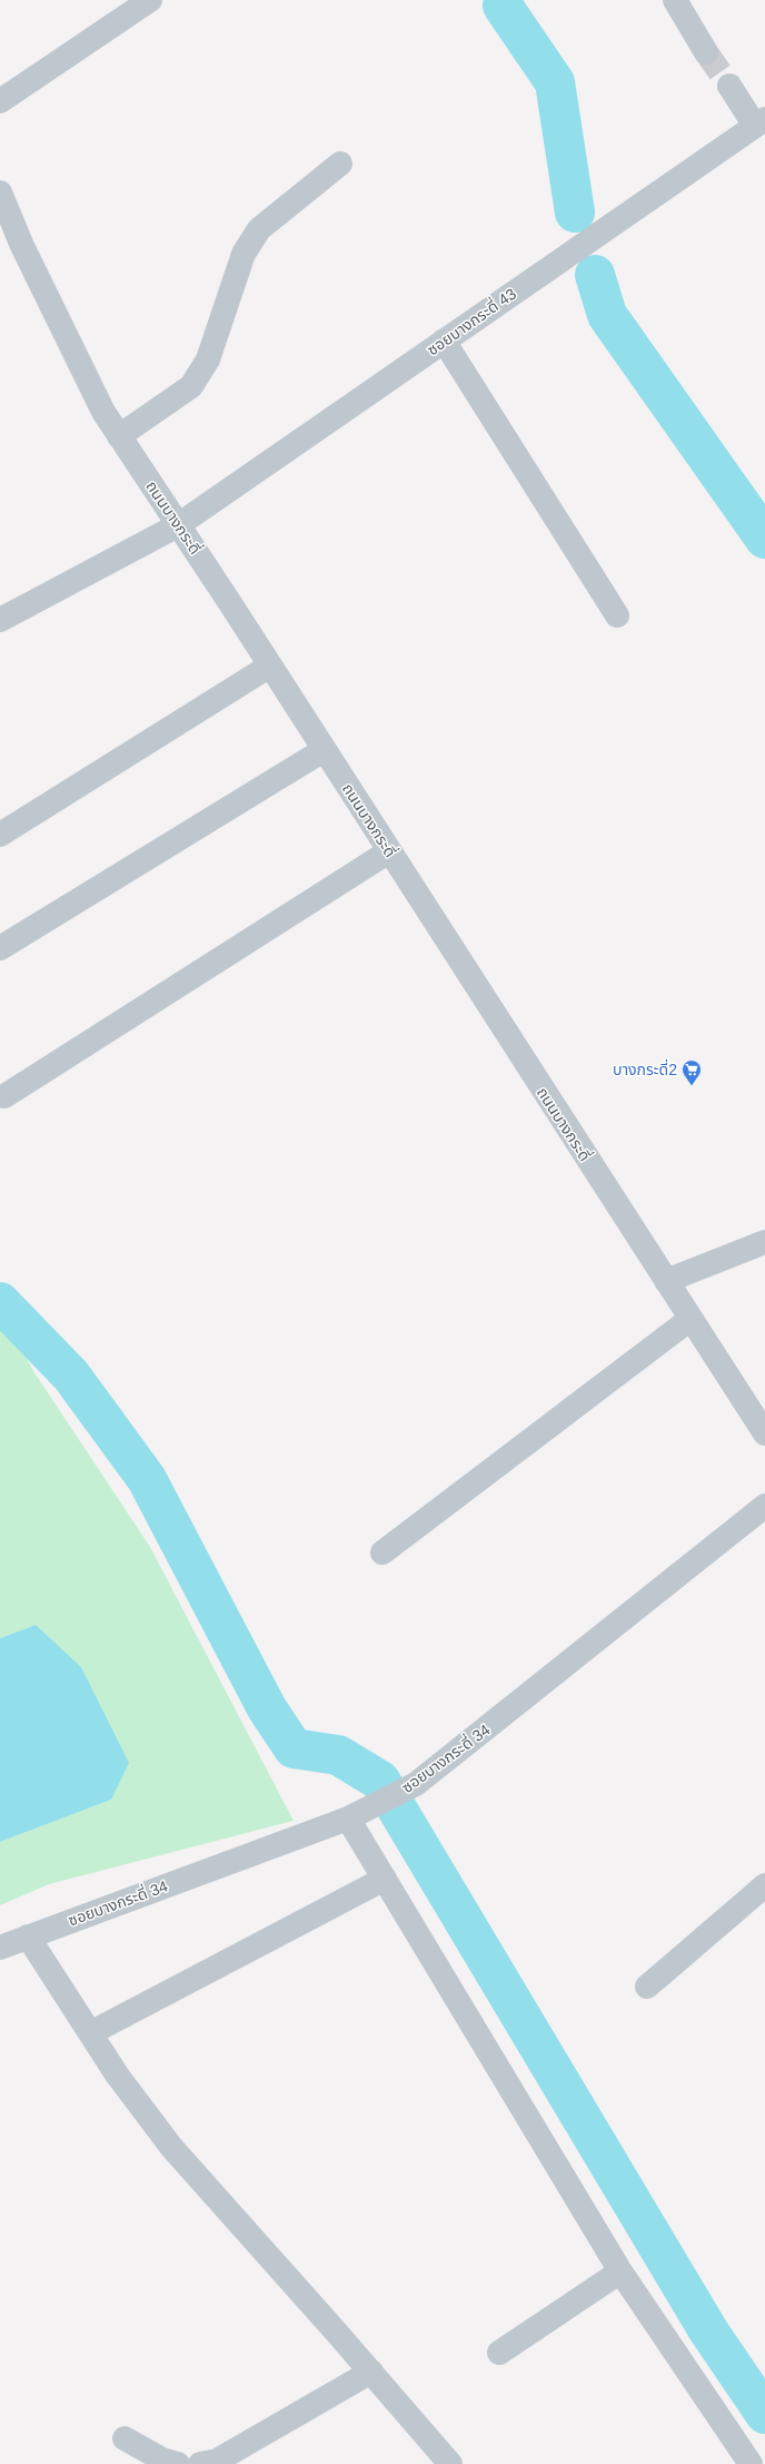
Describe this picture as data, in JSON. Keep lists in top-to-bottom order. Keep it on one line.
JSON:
{"streets":{"street":["ซอยบางกระดี่ 43","ถนนบางกระดี่","ซอยบางกระดี่ 34"]},"crossings":[["ซอยบางกระดี่ 43","ถนนบางกระดี่"]],"places":{"supermarket":["บางกระดี่2"]}}
